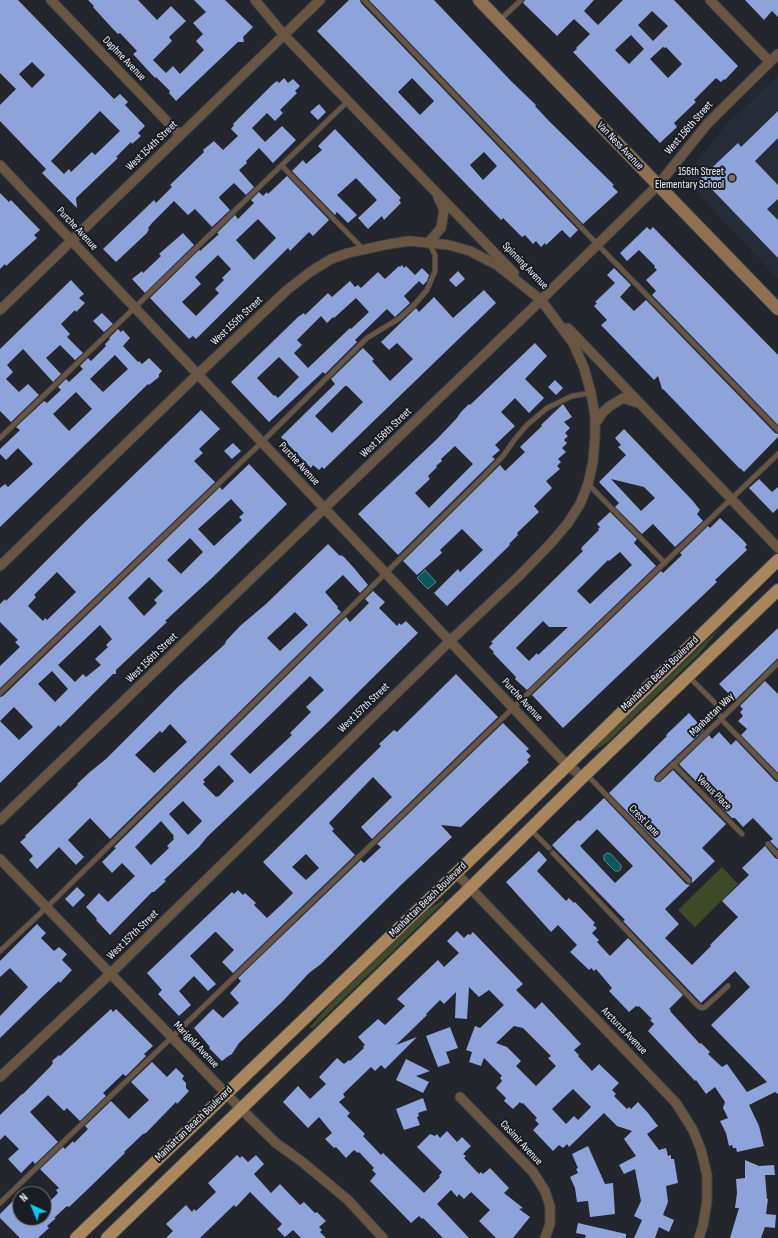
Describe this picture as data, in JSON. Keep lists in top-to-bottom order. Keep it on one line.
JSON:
{"streets":{"main road":["Van Ness Avenue","Manhattan Beach Boulevard"],"street":["Daphne Avenue","West 156th Street","West 154th Street","Purche Avenue","Spinning Avenue","West 155th Street","West 157th Street","Arcturus Avenue","Marigold Avenue","Casimir Avenue"],"lane":["Manhattan Way","Venus Place","Crest Lane"]},"crossings":[["Daphne Avenue","West 154th Street"],["West 156th Street","Van Ness Avenue"],["West 156th Street","Purche Avenue"],["West 156th Street","Spinning Avenue"],["West 156th Street","West 155th Street"],["West 156th Street","West 157th Street"],["West 154th Street","Purche Avenue"],["West 154th Street","Spinning Avenue"],["Purche Avenue","West 155th Street"],["Purche Avenue","Manhattan Beach Boulevard"],["Purche Avenue","West 157th Street"],["Purche Avenue","Crest Lane"],["Spinning Avenue","West 155th Street"],["Spinning Avenue","West 157th Street"],["West 155th Street","West 157th Street"],["Manhattan Beach Boulevard","Crest Lane"],["Manhattan Beach Boulevard","Arcturus Avenue"],["Manhattan Beach Boulevard","Marigold Avenue"],["West 157th Street","Marigold Avenue"],["Manhattan Way","Venus Place"]],"places":["156th Street Elementary School"],"north":"top left"}
